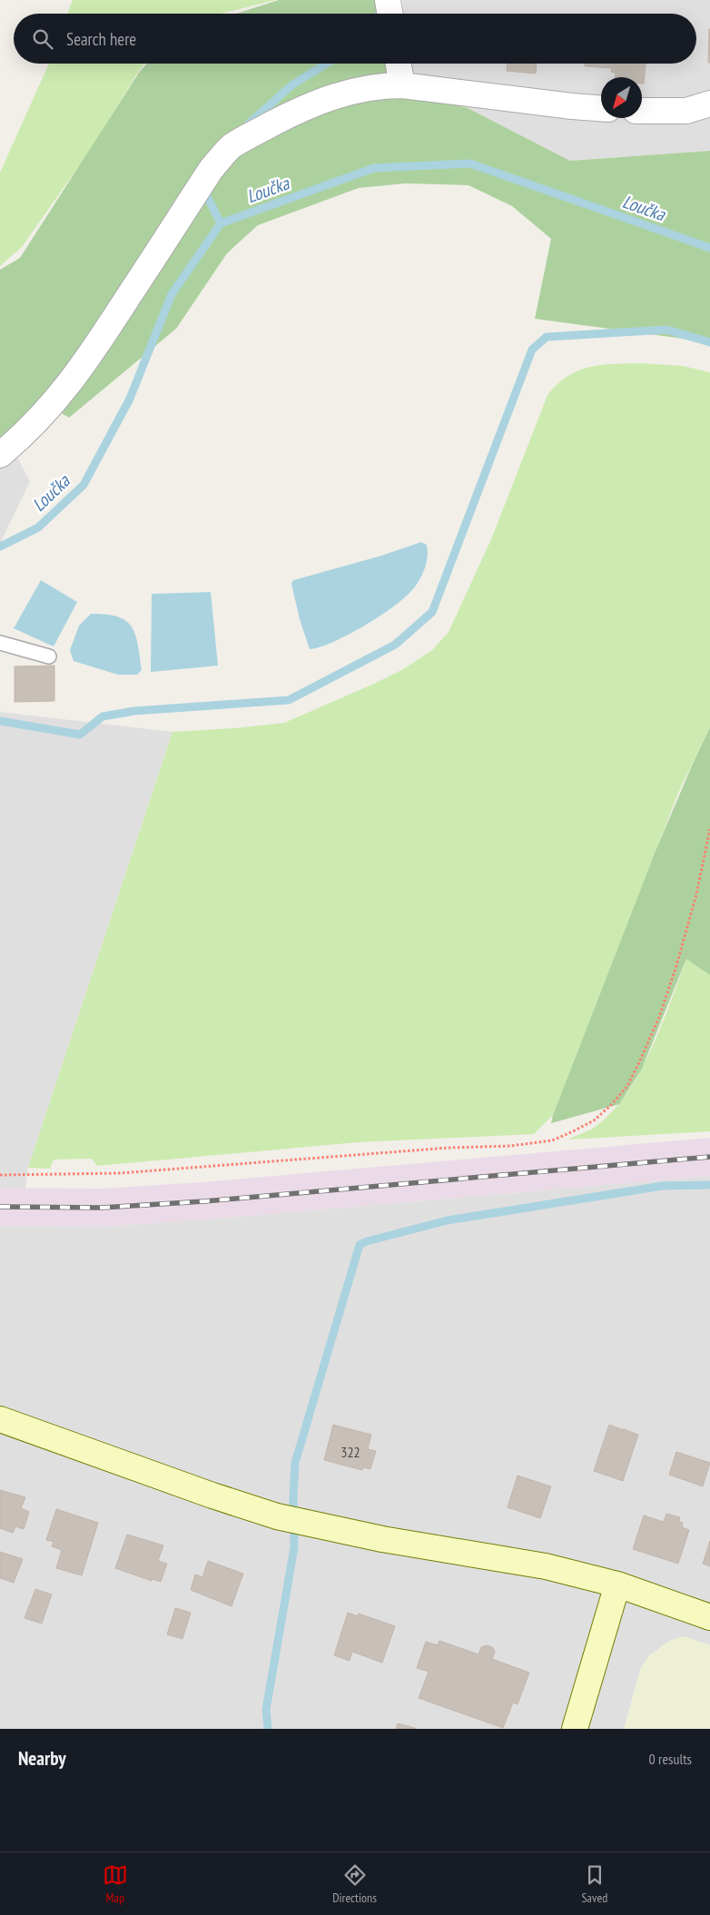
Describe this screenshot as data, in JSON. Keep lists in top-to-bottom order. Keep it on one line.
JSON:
{"water":["Loučka"],"house_numbers":["322"],"north":"bottom left","page":{"search":"Search here","heading":["Nearby","0 results"],"nav":["Map","Directions","Saved"]}}
